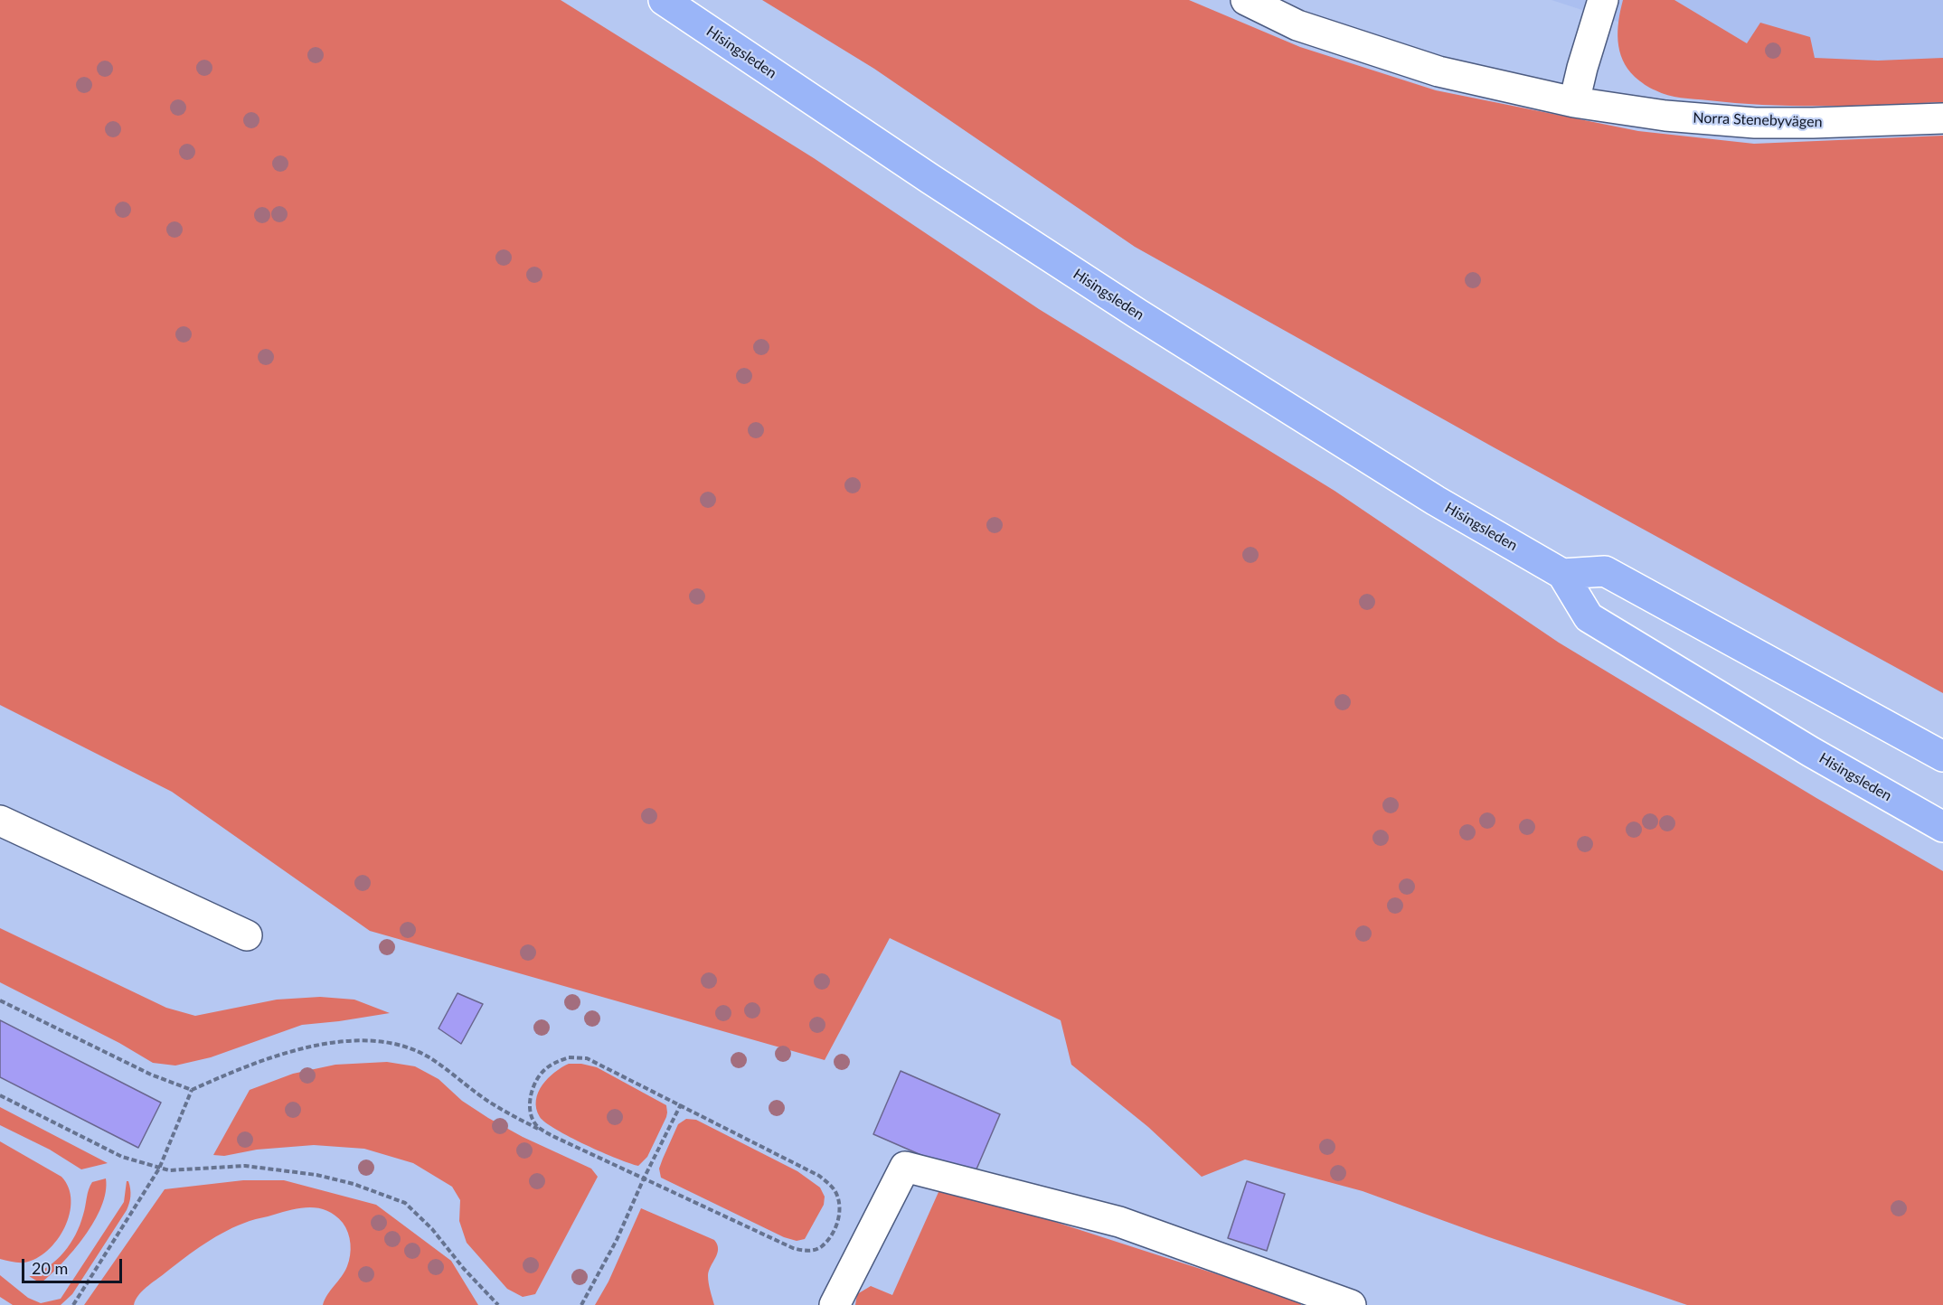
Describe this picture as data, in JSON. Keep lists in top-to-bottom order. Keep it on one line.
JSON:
{"streets":{"highway":["Hisingsleden"],"street":["Norra Stenebyvägen"]},"scale_bar":"20 m"}
